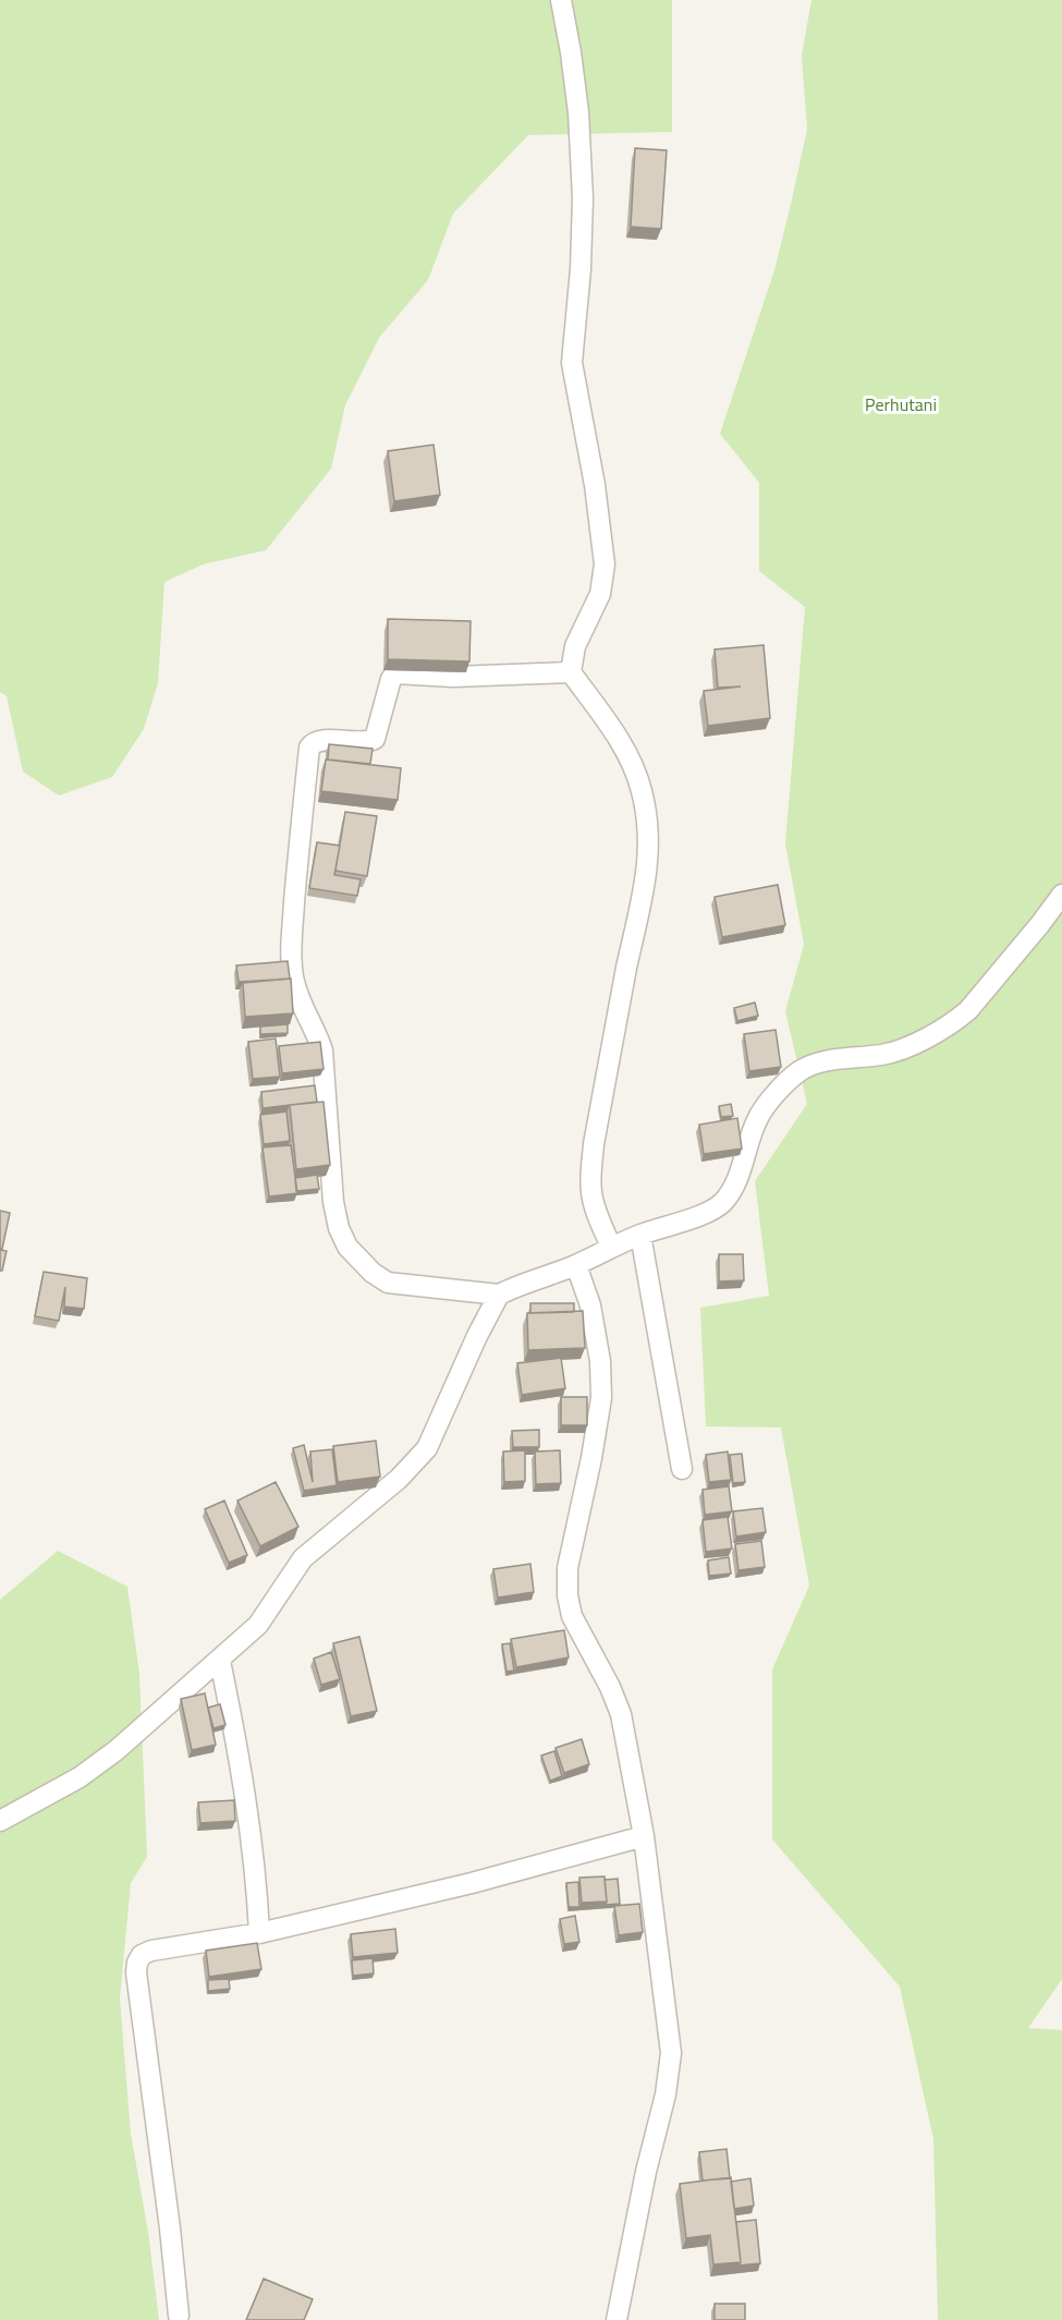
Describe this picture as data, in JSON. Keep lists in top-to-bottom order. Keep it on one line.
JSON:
{"parks":["Perhutani"]}
